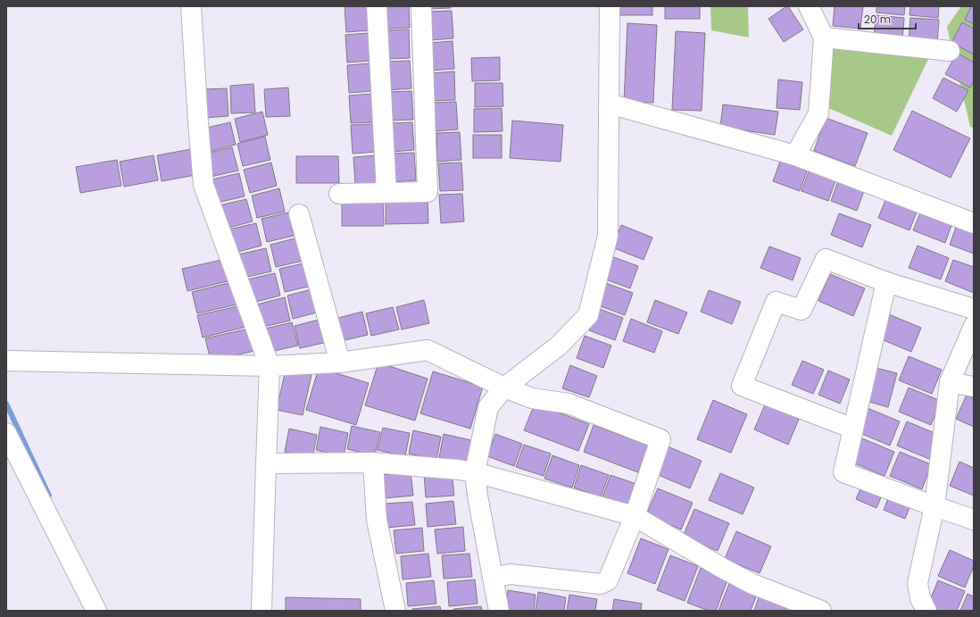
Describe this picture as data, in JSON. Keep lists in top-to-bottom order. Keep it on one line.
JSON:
{"scale_bar":"20 m"}
